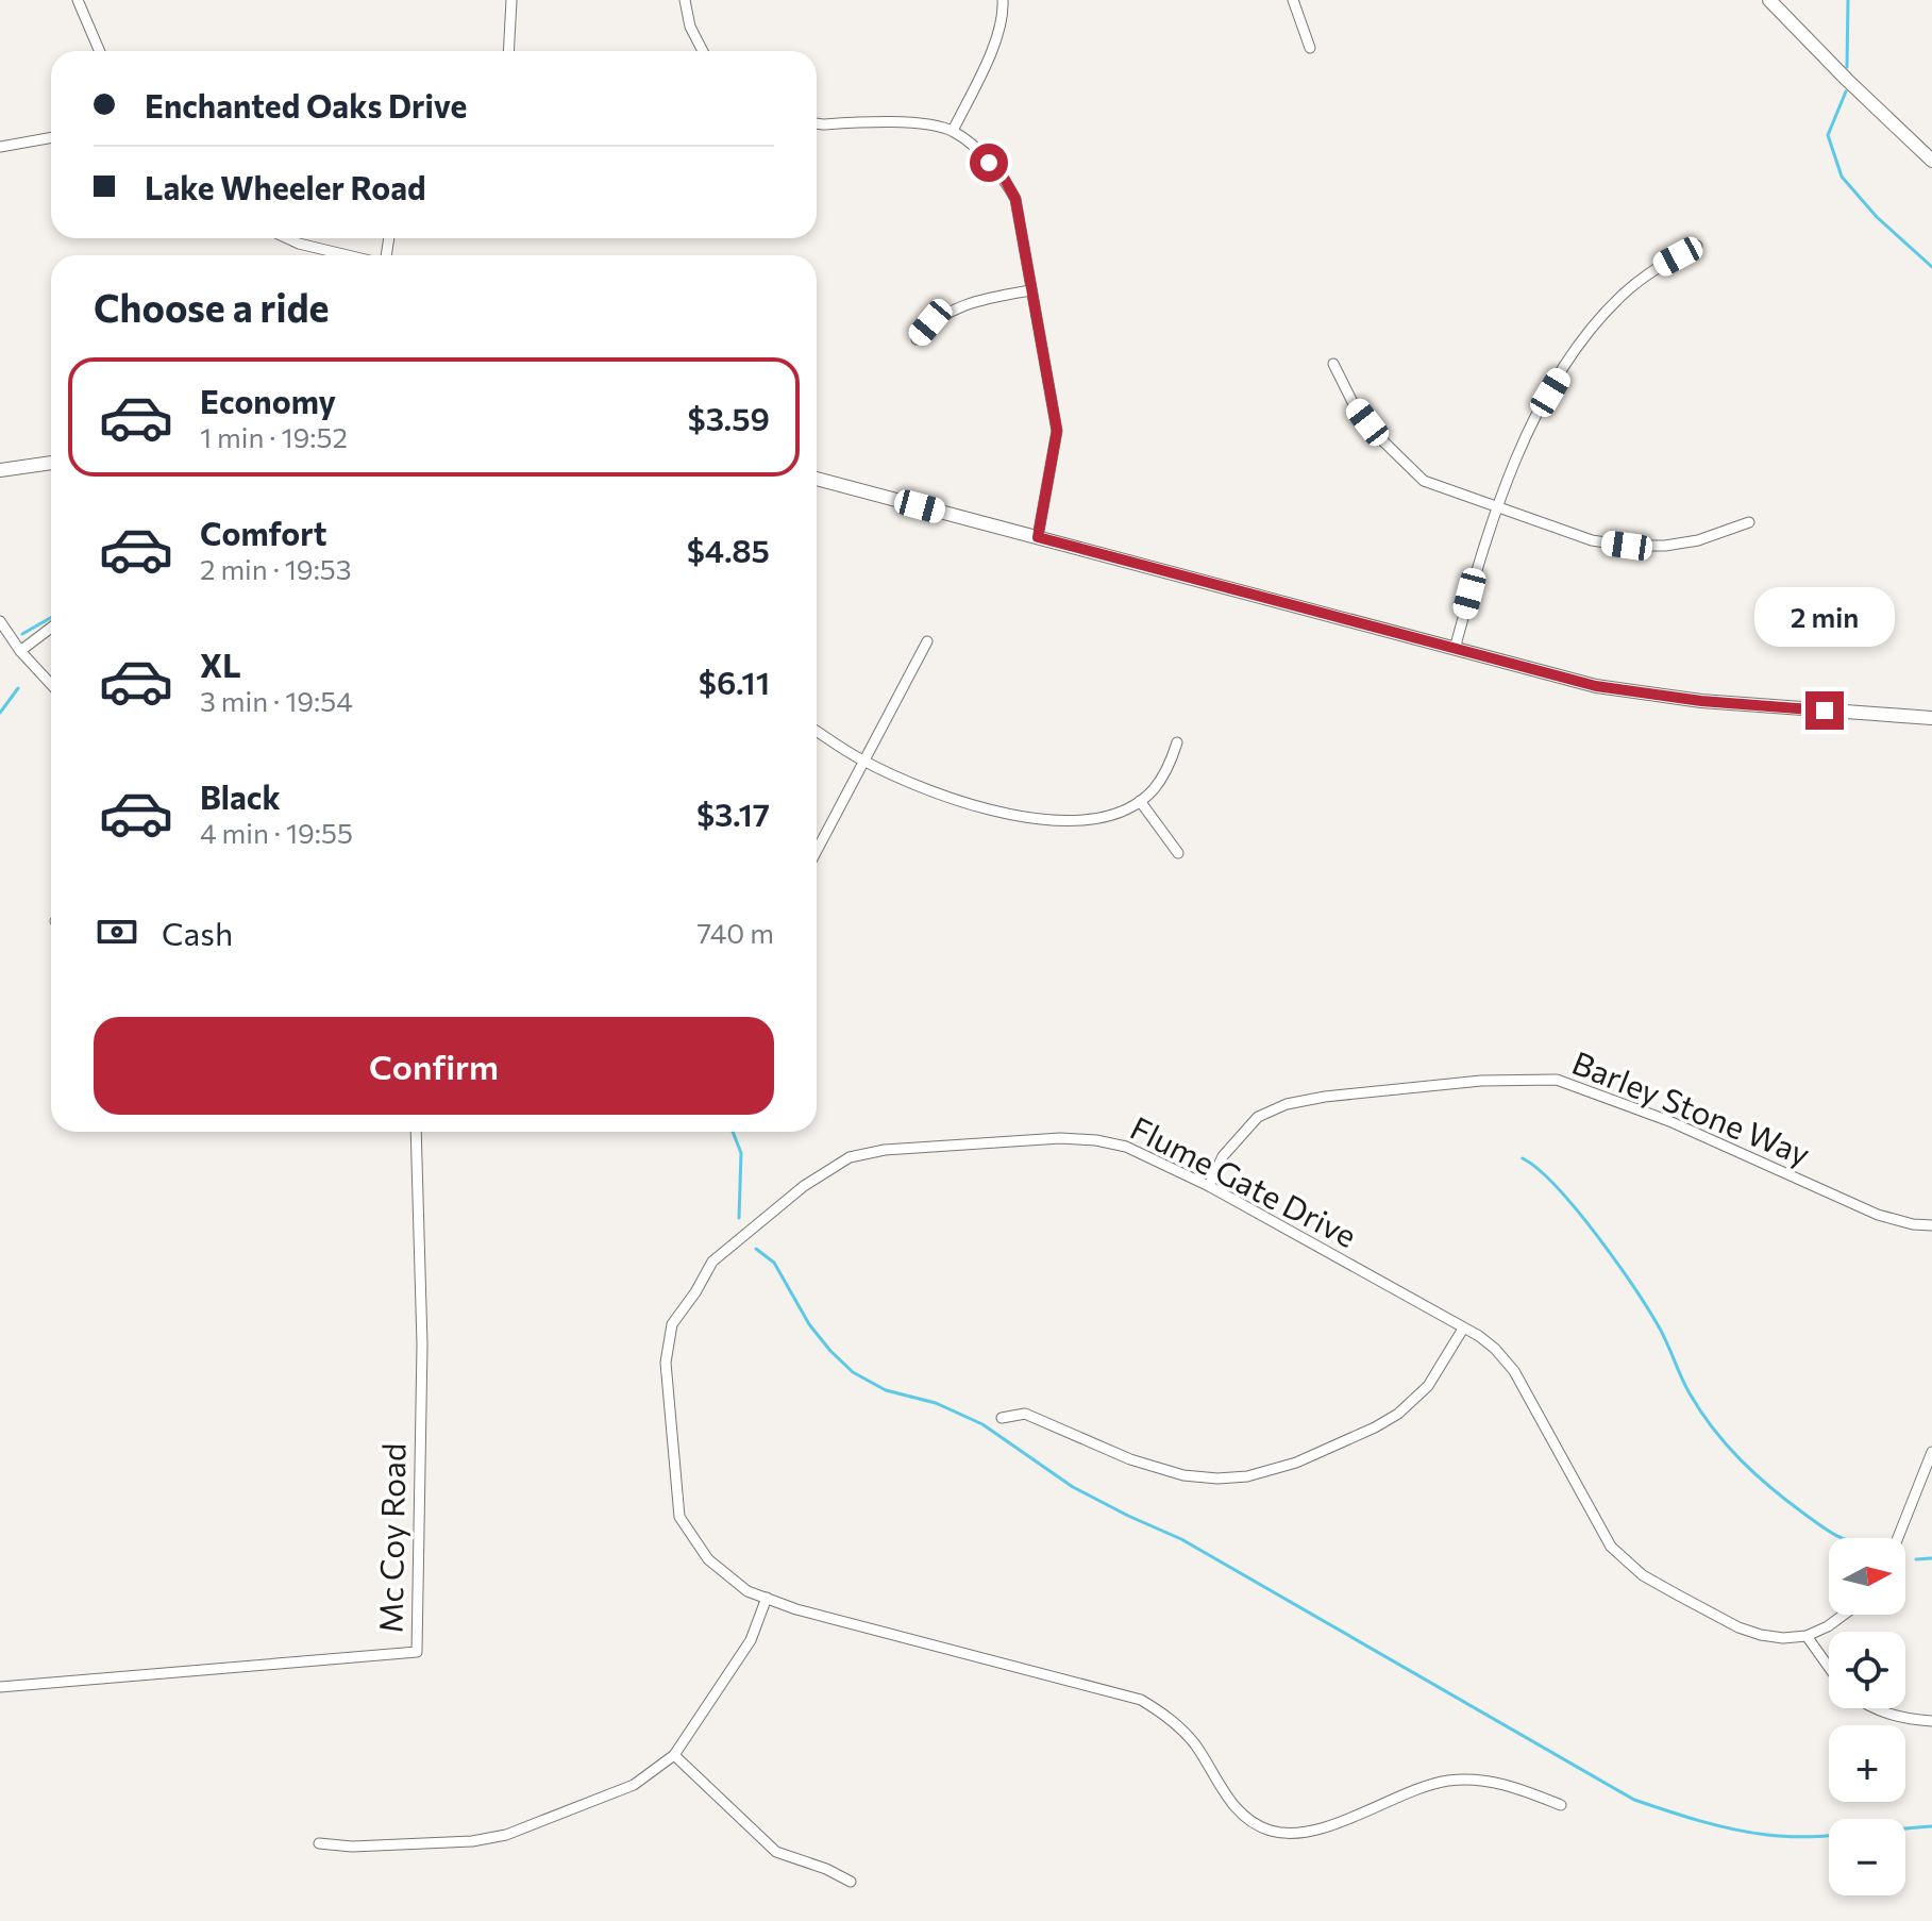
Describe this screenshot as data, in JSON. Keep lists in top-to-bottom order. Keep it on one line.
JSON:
{"streets":{"street":["Barley Stone Way","Flume Gate Drive","Mc Coy Road"]},"crossings":[["Barley Stone Way","Flume Gate Drive"]],"north":"right","page":{"banner":["Enchanted Oaks Drive","Lake Wheeler Road"],"heading":"Choose a ride","list":[{"name":"Economy","note":"1 min · 19:52","value":"$3.59"},{"name":"Comfort","note":"2 min · 19:53","value":"$4.85"},{"name":"XL","note":"3 min · 19:54","value":"$6.11"},{"name":"Black","note":"4 min · 19:55","value":"$3.17"}],"bubble":"2 min","pay":["Cash","740 m"],"buttons":"Confirm","map_buttons":["+","−"]}}
